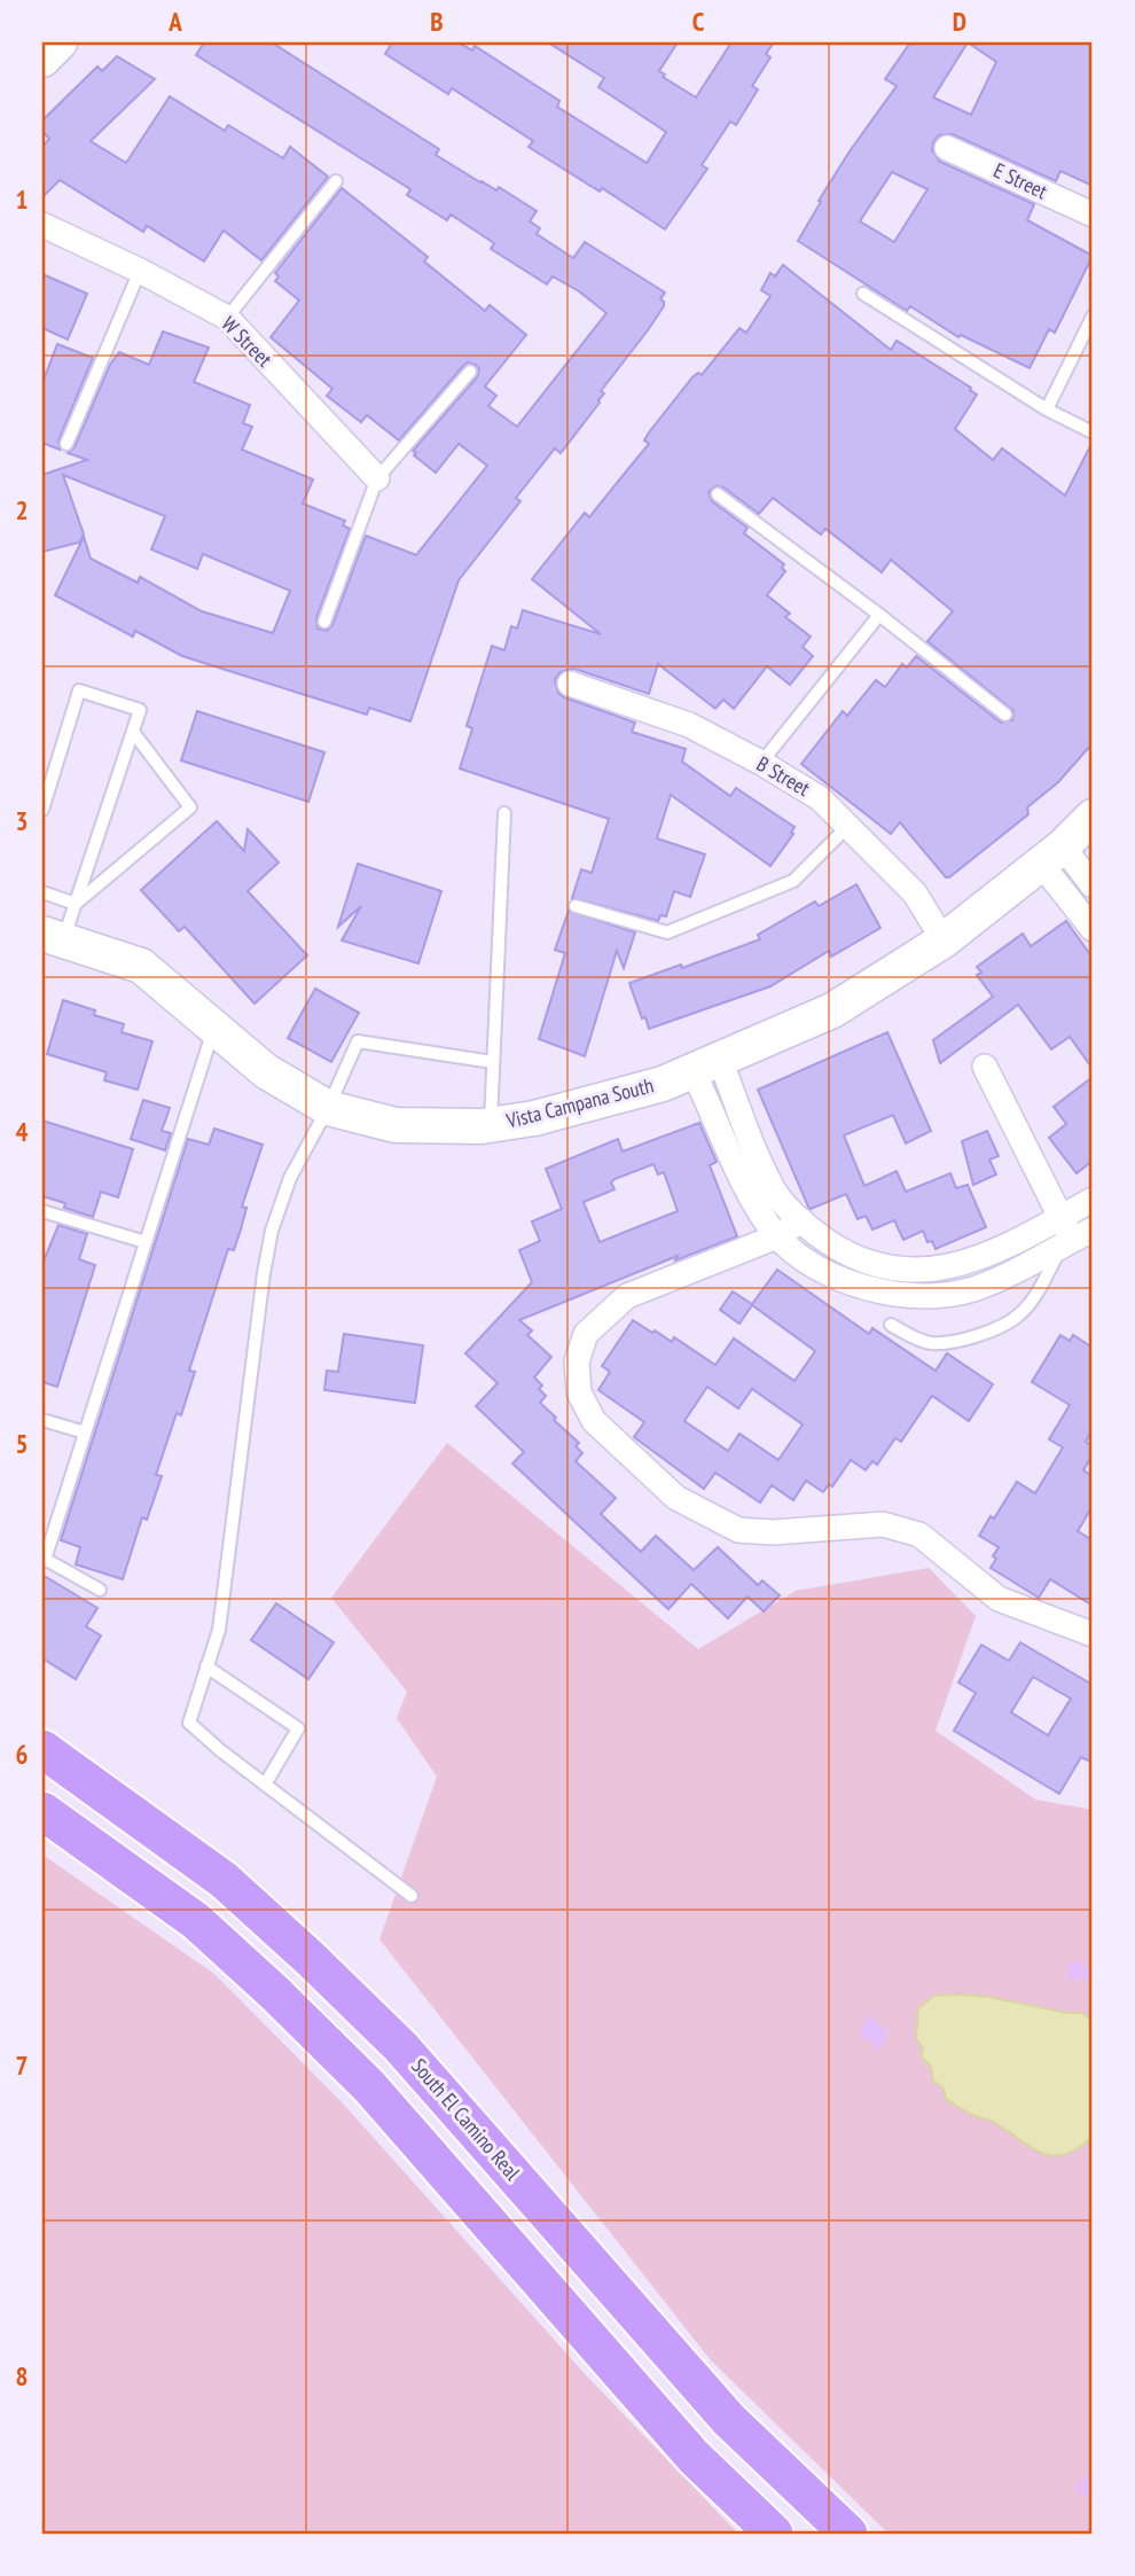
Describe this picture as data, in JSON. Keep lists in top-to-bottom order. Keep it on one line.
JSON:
{"streets":{"main road":["South El Camino Real"],"street":["E Street","W Street","B Street","Vista Campana South"]},"crossings":[["B Street","Vista Campana South"]],"grid":{"columns":["A","B","C","D"],"rows":["1","2","3","4","5","6","7","8"]}}
